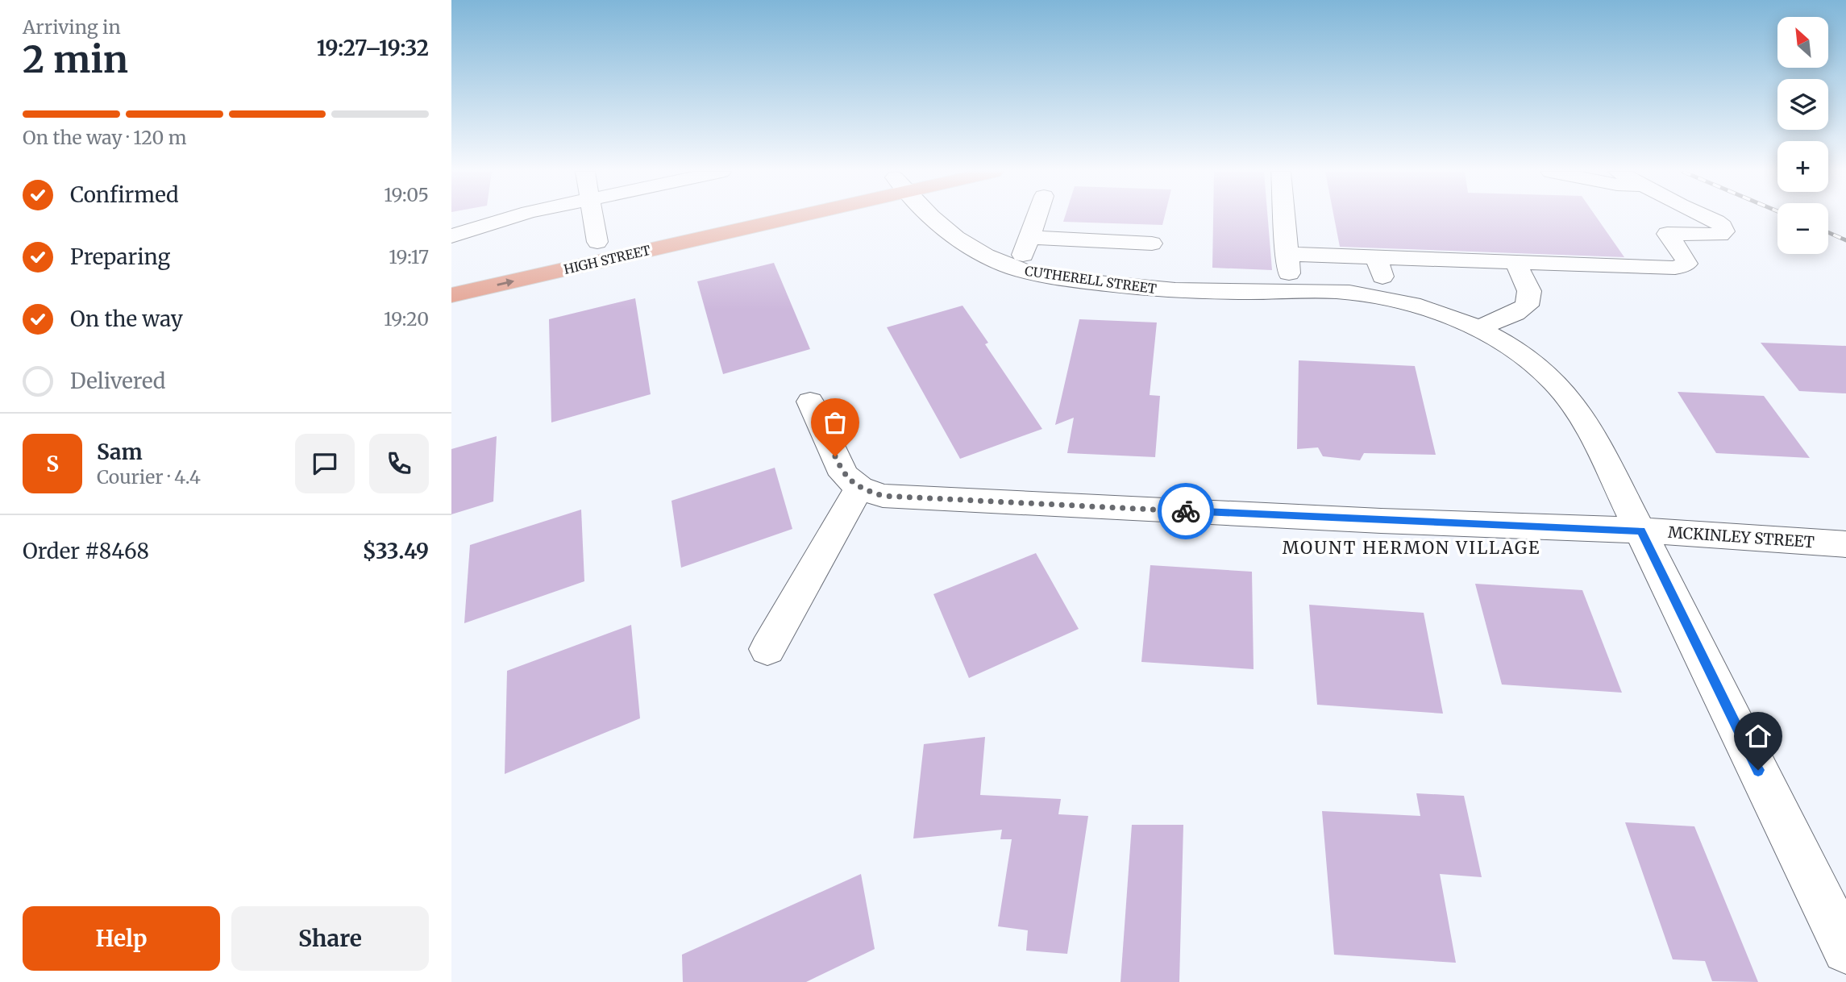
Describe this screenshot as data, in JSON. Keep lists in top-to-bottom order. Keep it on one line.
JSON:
{"streets":{"main road":["HIGH STREET"],"street":["CUTHERELL STREET","MCKINLEY STREET"]},"crossings":[["CUTHERELL STREET","MCKINLEY STREET"]],"districts":["MOUNT HERMON VILLAGE"],"north":"top left","page":{"heading":["2 min","Arriving in","19:27–19:32"],"panel":["Sam","Courier · 4.4","Order #8468","$33.49"],"map_buttons":["+","−"],"bar":"On the way · 120 m","list":[["Confirmed","19:05"],["Preparing","19:17"],["On the way","19:20"],"Delivered"],"round":"S","buttons":["Help","Share"]}}
